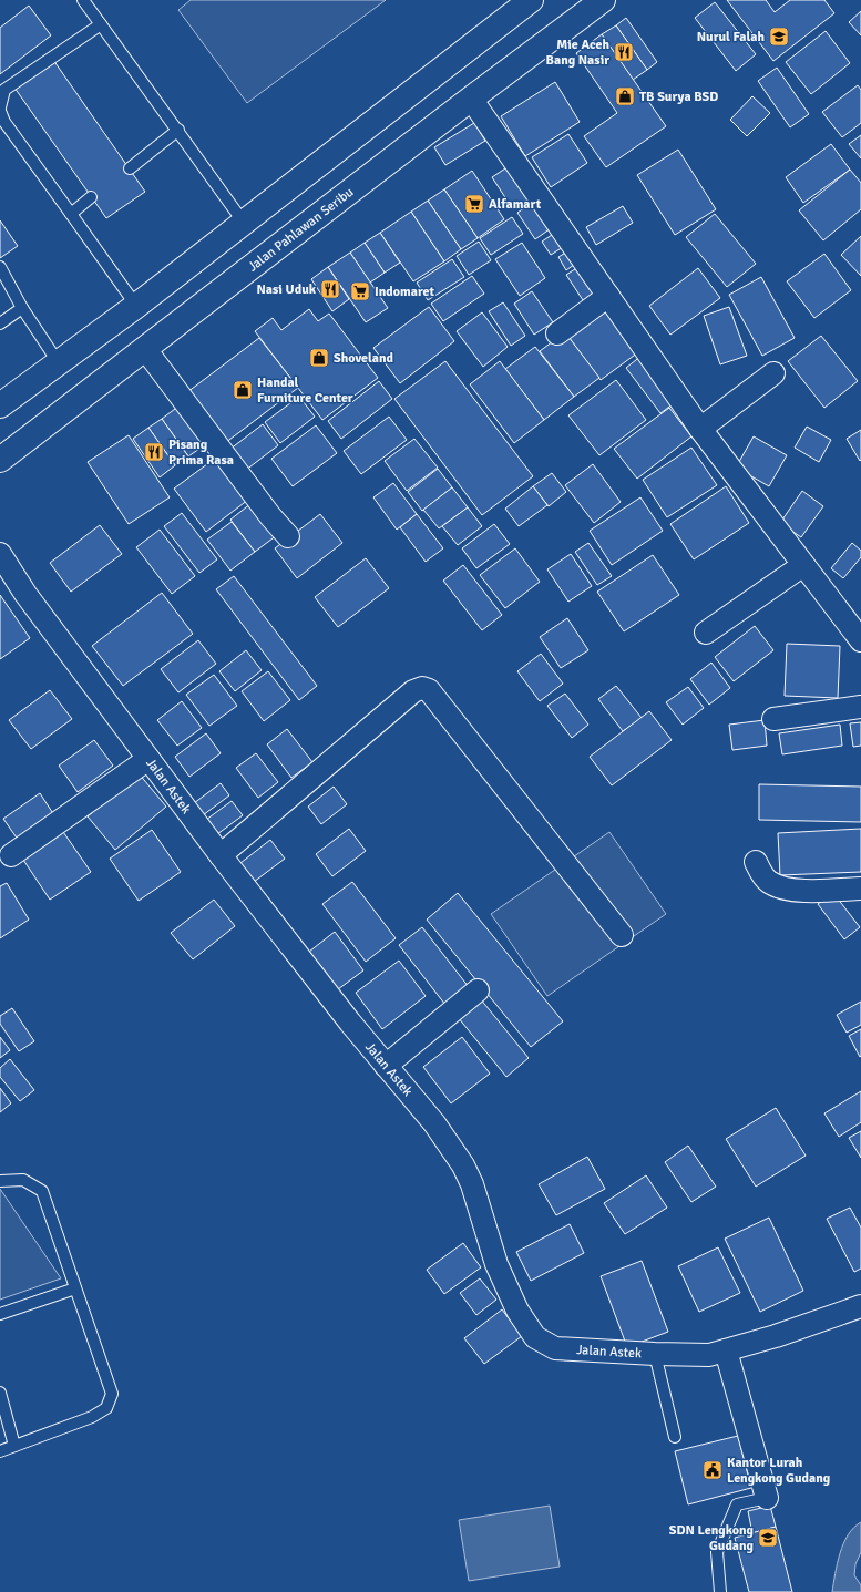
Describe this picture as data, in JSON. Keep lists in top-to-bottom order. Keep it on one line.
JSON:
{"streets":{"main road":["Jalan Pahlawan Seribu"],"street":["Jalan Astek"]},"places":{"school or university":["Nurul Falah","SDN Lengkong Gudang"],"restaurant":["Mie Aceh Bang Nasir","Nasi Uduk","Pisang Prima Rasa"],"shop":["TB Surya BSD","Shoveland","Handal Furniture Center"],"supermarket":["Alfamart","Indomaret"],"public building":["Kantor Lurah Lengkong Gudang"]}}
